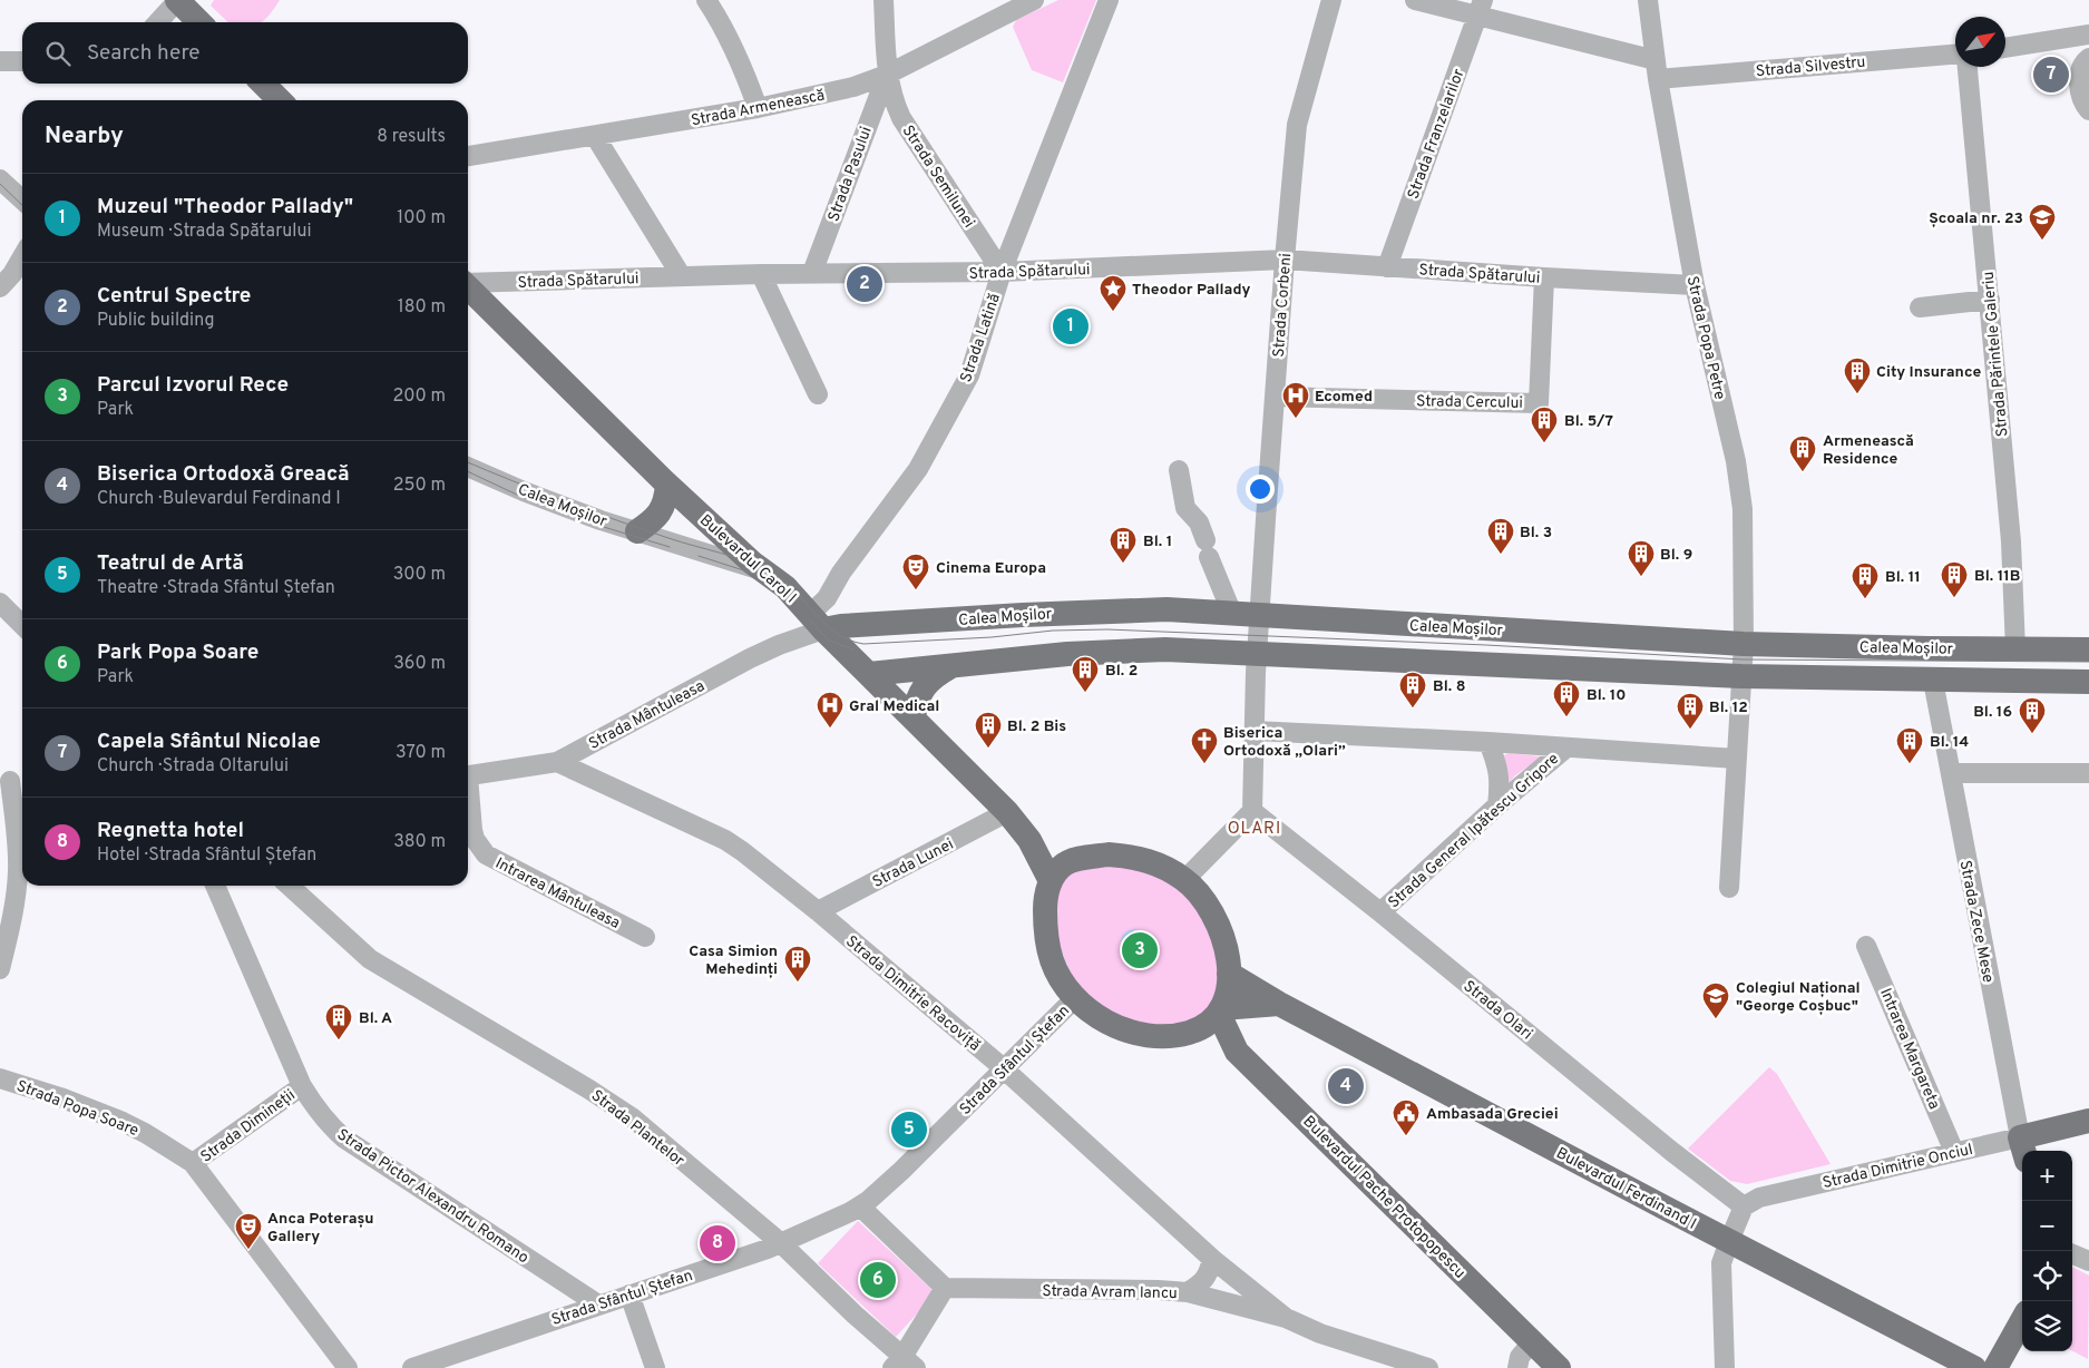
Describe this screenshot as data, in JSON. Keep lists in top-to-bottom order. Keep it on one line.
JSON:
{"streets":{"main road":["Calea Moșilor","Bulevardul Carol I","Strada Zece Mese","Strada Dimitrie Onciul","Bulevardul Ferdinand I","Bulevardul Pache Protopopescu"],"street":["Strada Silvestru","Strada Armenească","Strada Franzelarilor","Strada Pasului","Strada Semilunei","Strada Spătarului","Strada Corbeni","Strada Latină","Strada Popa Petre","Strada Părintele Galeriu","Strada Cercului","Strada Mântuleasa","Strada General Ipătescu Grigore","Strada Lunei","Intrarea Mântuleasa","Strada Dimitrie Racoviță","Strada Olari","Intrarea Margareta","Strada Sfântul Ștefan","Strada Popa Soare","Strada Dimineții","Strada Plantelor","Strada Pictor Alexandru Romano","Strada Avram Iancu"]},"crossings":[["Strada Silvestru","Strada Franzelarilor"],["Strada Silvestru","Strada Popa Petre"],["Strada Armenească","Strada Pasului"],["Strada Armenească","Strada Semilunei"],["Strada Franzelarilor","Strada Spătarului"],["Strada Pasului","Strada Semilunei"],["Strada Pasului","Strada Spătarului"],["Strada Semilunei","Strada Spătarului"],["Strada Semilunei","Strada Latină"],["Strada Spătarului","Strada Corbeni"],["Strada Spătarului","Strada Latină"],["Strada Spătarului","Strada Popa Petre"],["Strada Spătarului","Strada Cercului"],["Strada Corbeni","Strada Cercului"],["Strada Corbeni","Calea Moșilor"],["Strada Latină","Calea Moșilor"],["Strada Latină","Bulevardul Carol I"],["Strada Latină","Strada Mântuleasa"],["Strada Popa Petre","Calea Moșilor"],["Strada Popa Petre","Strada General Ipătescu Grigore"],["Strada Părintele Galeriu","Calea Moșilor"],["Calea Moșilor","Bulevardul Carol I"],["Calea Moșilor","Strada Mântuleasa"],["Calea Moșilor","Strada Zece Mese"],["Bulevardul Carol I","Strada Mântuleasa"],["Bulevardul Carol I","Strada Lunei"],["Bulevardul Carol I","Strada Sfântul Ștefan"],["Bulevardul Carol I","Bulevardul Ferdinand I"],["Bulevardul Carol I","Bulevardul Pache Protopopescu"],["Strada Mântuleasa","Strada Dimitrie Racoviță"],["Strada General Ipătescu Grigore","Strada Olari"],["Strada Lunei","Strada Dimitrie Racoviță"],["Strada Zece Mese","Strada Dimitrie Onciul"],["Strada Dimitrie Racoviță","Strada Sfântul Ștefan"],["Strada Dimitrie Racoviță","Strada Avram Iancu"],["Strada Olari","Strada Dimitrie Onciul"],["Intrarea Margareta","Strada Dimitrie Onciul"],["Strada Sfântul Ștefan","Strada Plantelor"],["Strada Sfântul Ștefan","Bulevardul Ferdinand I"],["Strada Sfântul Ștefan","Strada Pictor Alexandru Romano"],["Strada Sfântul Ștefan","Bulevardul Pache Protopopescu"],["Strada Popa Soare","Strada Dimineții"],["Strada Dimineții","Strada Pictor Alexandru Romano"],["Bulevardul Ferdinand I","Bulevardul Pache Protopopescu"]],"districts":["OLARI"],"places":{"school or university":["Școala nr. 23","Colegiul Național \"George Coșbuc\""],"place":["Theodor Pallady"],"building":["City Insurance","Bl. 5/7","Armenească Residence","Bl. 3","Bl. 1","Bl. 9","Bl. 11B","Bl. 11","Bl. 2","Bl. 8","Bl. 10","Bl. 12","Bl. 16","Bl. 2 Bis","Bl. 14","Casa Simion Mehedinți","Bl. A"],"hospital":["Ecomed","Gral Medical"],"theatre":["Cinema Europa","Anca Poterașu Gallery"],"church":["Biserica Ortodoxă „Olari”"],"public building":["Ambasada Greciei"]},"north":"top right","page":{"search":"Search here","pins":["7","2","1","3","4","5","8","6"],"heading":["Nearby","8 results"],"list":[{"mark":"1","name":"Muzeul \"Theodor Pallady\"","note":"Museum · Strada Spătarului","value":"100 m"},{"mark":"2","name":"Centrul Spectre","note":"Public building","value":"180 m"},{"mark":"3","name":"Parcul Izvorul Rece","note":"Park","value":"200 m"},{"mark":"4","name":"Biserica Ortodoxă Greacă","note":"Church · Bulevardul Ferdinand I","value":"250 m"},{"mark":"5","name":"Teatrul de Artă","note":"Theatre · Strada Sfântul Ștefan","value":"300 m"},{"mark":"6","name":"Park Popa Soare","note":"Park","value":"360 m"},{"mark":"7","name":"Capela Sfântul Nicolae","note":"Church · Strada Oltarului","value":"370 m"},{"mark":"8","name":"Regnetta hotel","note":"Hotel · Strada Sfântul Ștefan","value":"380 m"}],"map_buttons":["+","−"]}}
